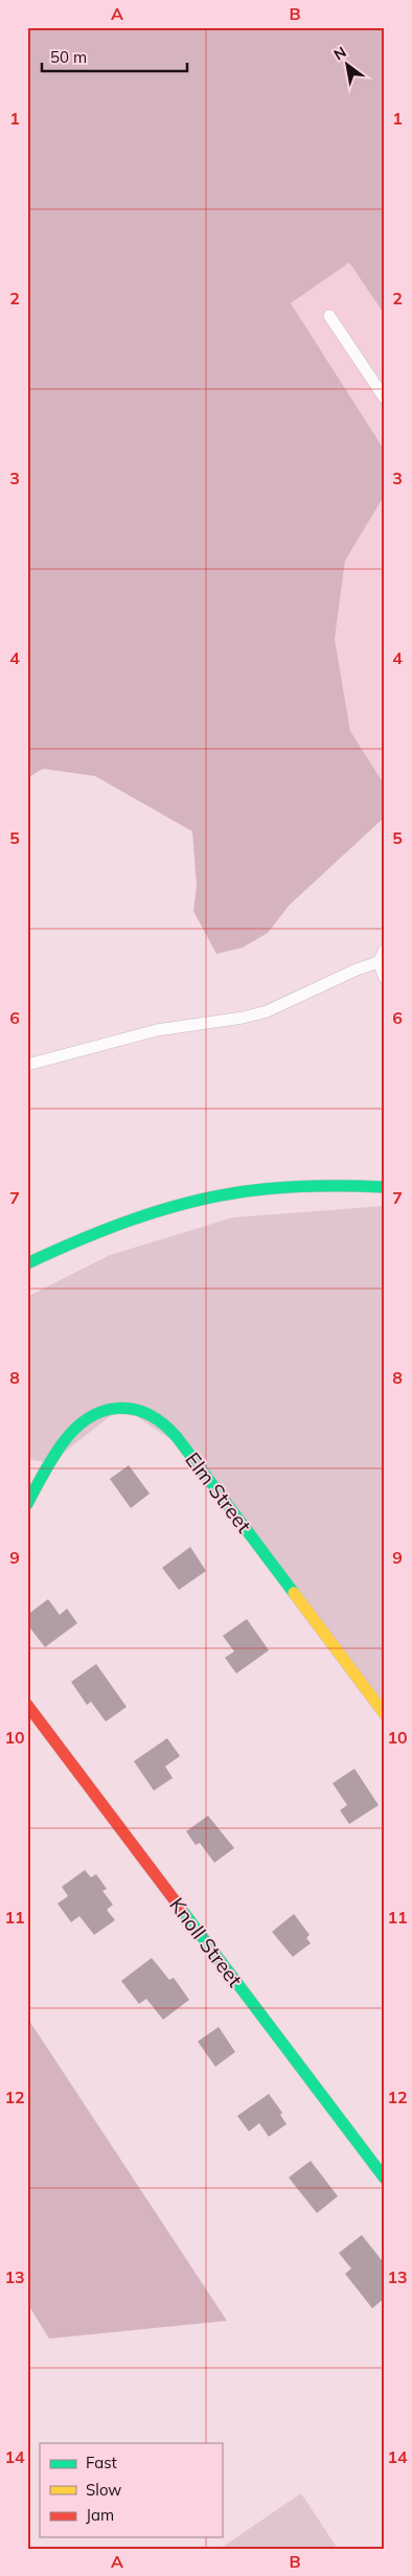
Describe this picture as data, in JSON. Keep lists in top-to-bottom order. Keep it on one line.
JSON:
{"streets":{"street":["Elm Street","Knoll Street"]},"legend":["Fast","Slow","Jam"],"scale_bar":"50 m","north":"top left","grid":{"columns":["A","B"],"rows":["1","2","3","4","5","6","7","8","9","10","11","12","13","14"]}}
